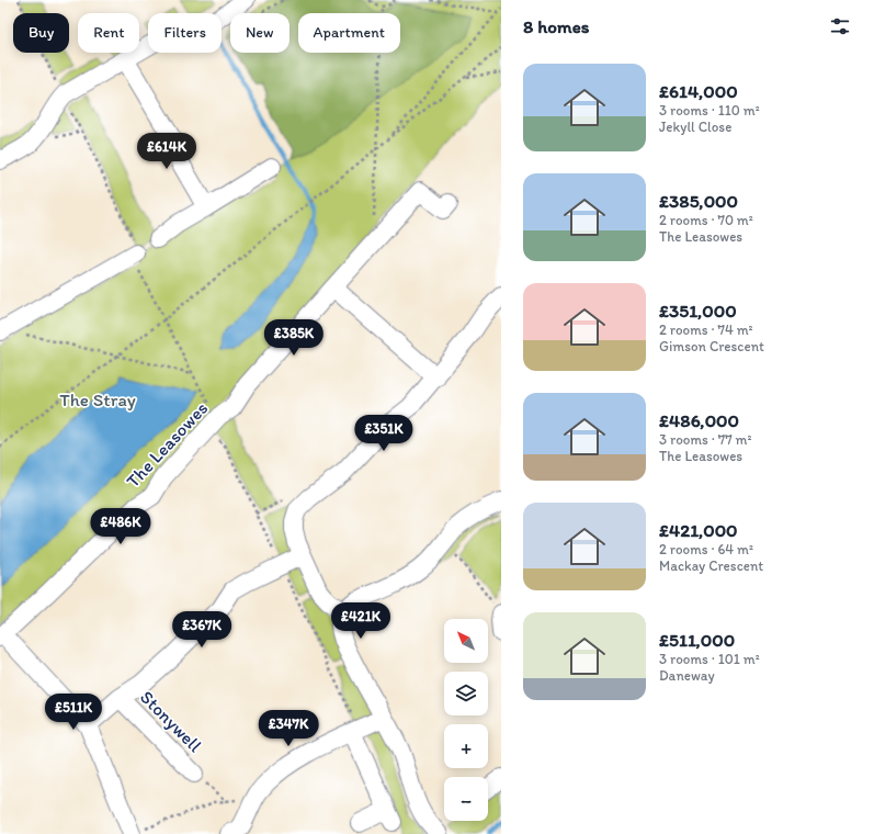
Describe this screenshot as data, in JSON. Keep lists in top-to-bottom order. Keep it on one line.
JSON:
{"streets":{"street":["The Leasowes","Stonywell"]},"parks":["The Stray"],"north":"top left","page":{"heading":"8 homes","chip":["Buy","Rent","Filters","New","Apartment"],"list":[{"name":"£614,000","note":"3 rooms · 110 m² · Jekyll Close"},{"name":"£385,000","note":"2 rooms · 70 m² · The Leasowes"},{"name":"£351,000","note":"2 rooms · 74 m² · Gimson Crescent"},{"name":"£486,000","note":"3 rooms · 77 m² · The Leasowes"},{"name":"£421,000","note":"2 rooms · 64 m² · Mackay Crescent"},{"name":"£511,000","note":"3 rooms · 101 m² · Daneway"}],"price":["£614K","£385K","£351K","£486K","£421K","£367K","£511K","£347K"],"map_buttons":["+","−"]}}
